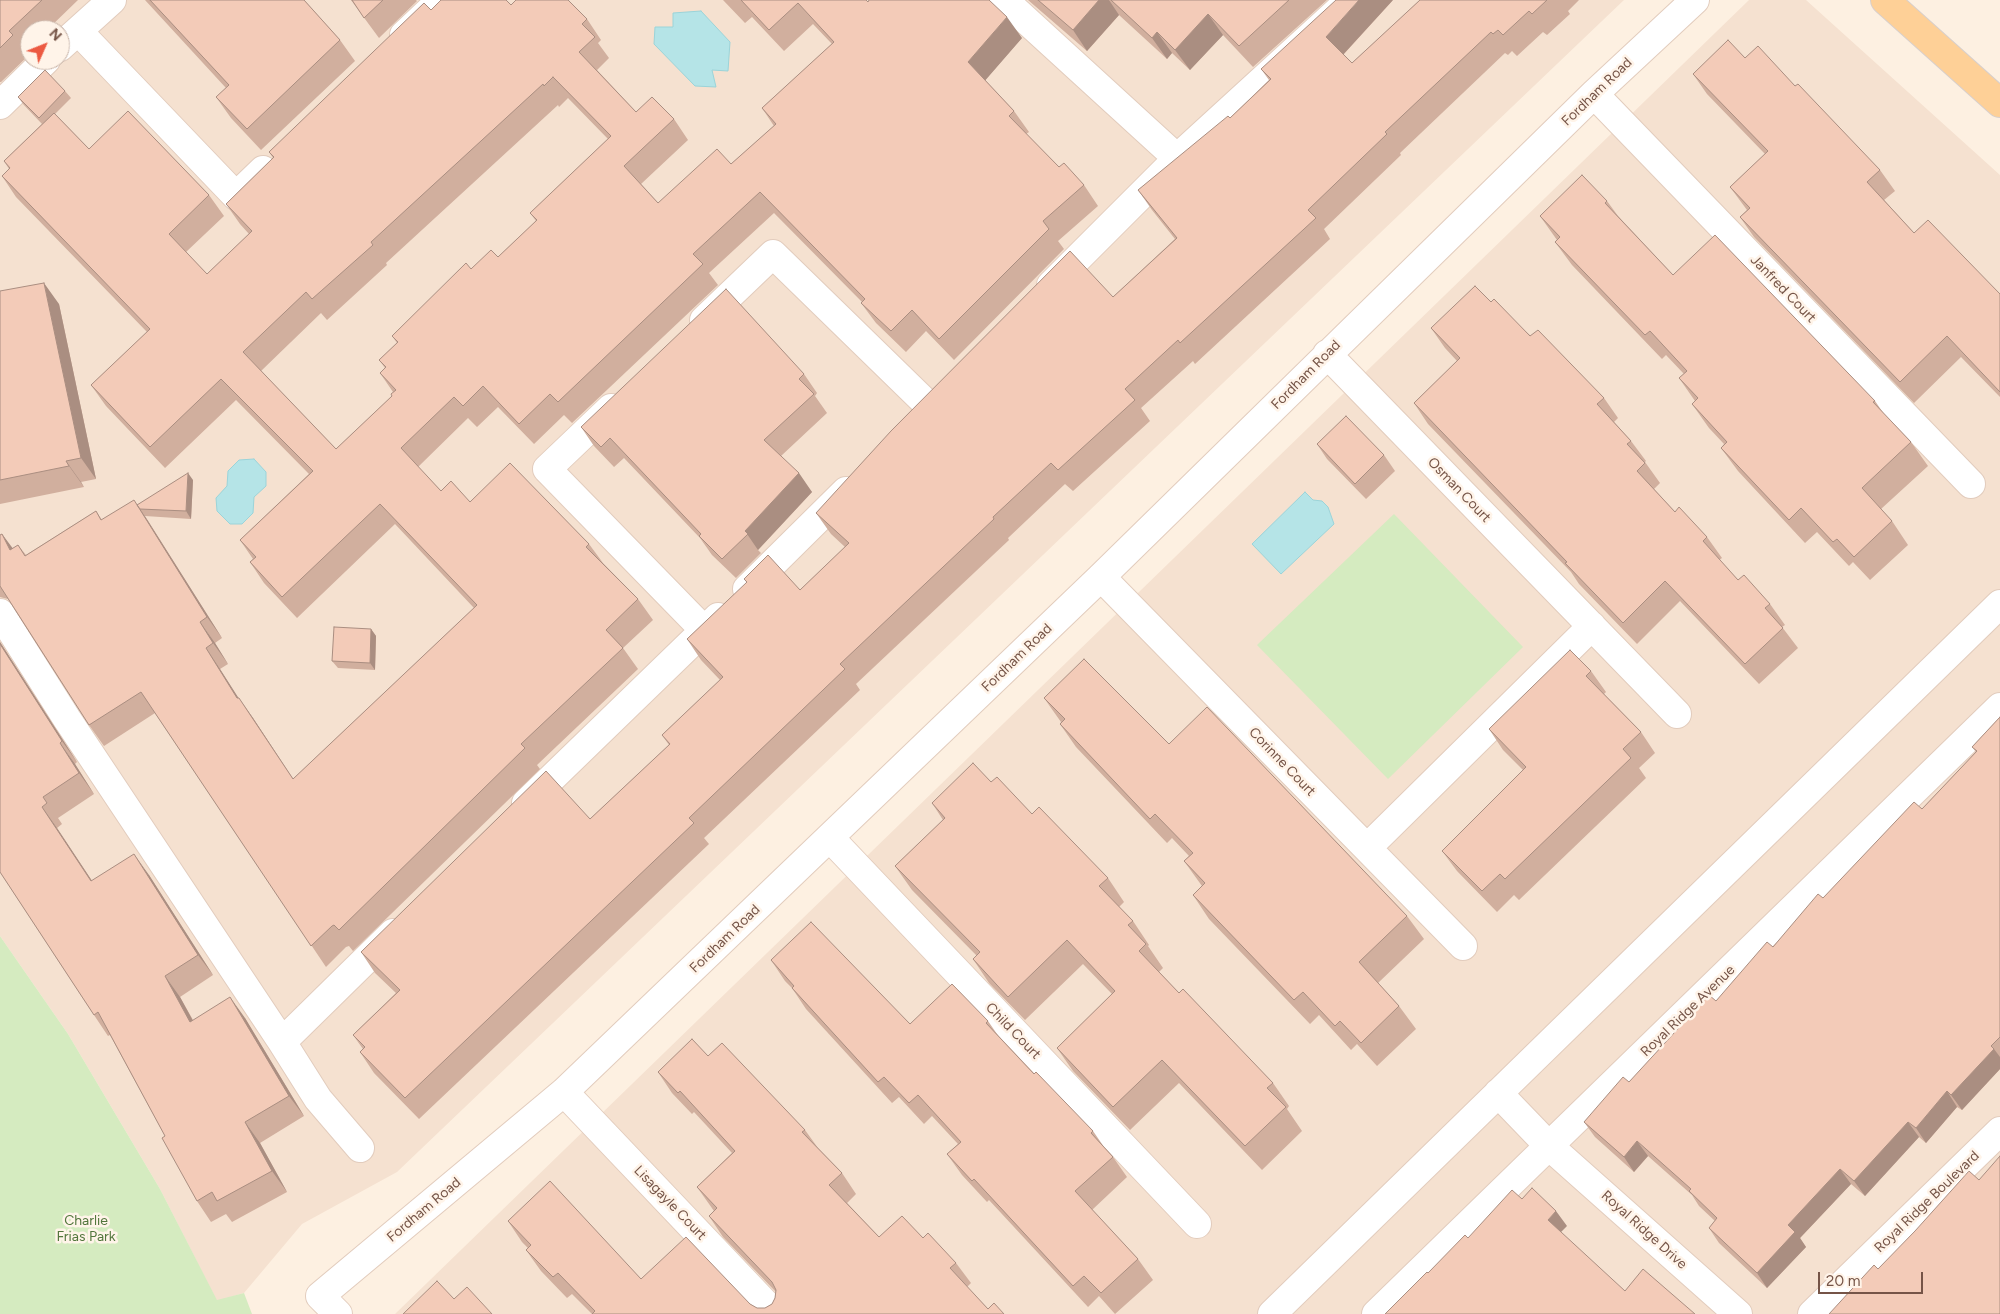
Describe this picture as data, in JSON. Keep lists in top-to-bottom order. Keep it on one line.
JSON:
{"streets":{"street":["Fordham Road","Janfred Court","Osman Court","Corinne Court","Royal Ridge Avenue","Child Court","Royal Ridge Boulevard","Lisagayle Court","Royal Ridge Drive"]},"crossings":[["Fordham Road","Janfred Court"],["Fordham Road","Osman Court"],["Fordham Road","Corinne Court"],["Fordham Road","Child Court"],["Fordham Road","Lisagayle Court"],["Royal Ridge Avenue","Royal Ridge Drive"]],"parks":["Charlie Frias Park"],"scale_bar":"20 m","north":"top right"}
